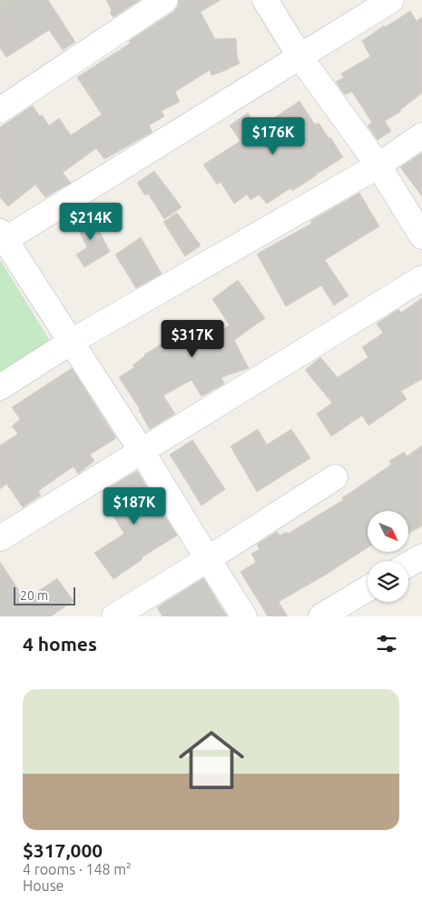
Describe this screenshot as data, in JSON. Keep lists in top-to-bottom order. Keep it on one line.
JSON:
{"scale_bar":"20 m","north":"bottom right","page":{"price":["$176K","$214K","$317K","$187K"],"scale":"20 m","heading":"4 homes","list":[{"name":"$317,000","note":"4 rooms · 148 m² · House"}]}}
